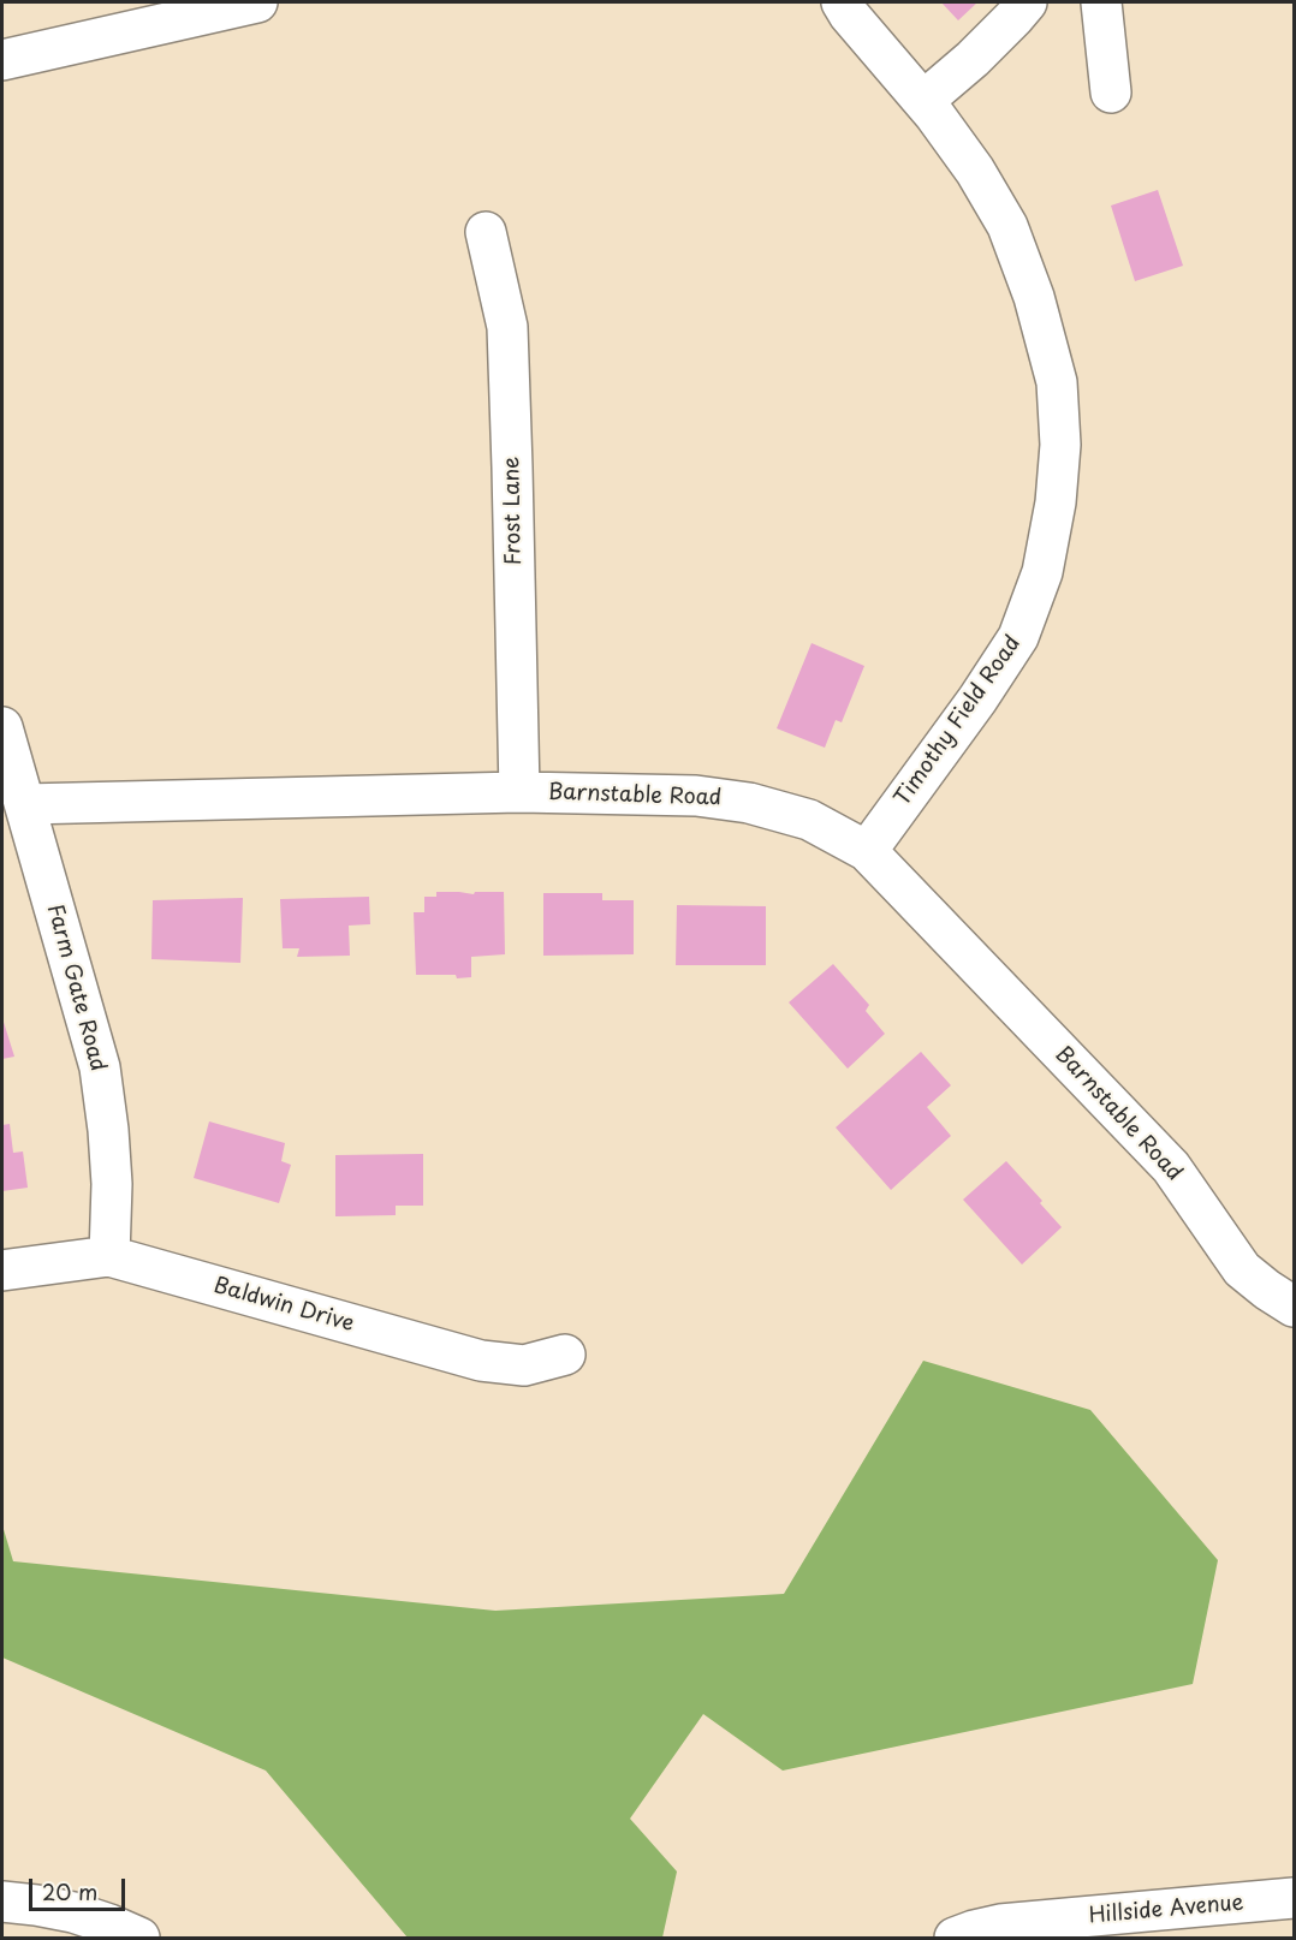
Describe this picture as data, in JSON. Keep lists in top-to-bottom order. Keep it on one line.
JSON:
{"streets":{"street":["Frost Lane","Timothy Field Road","Barnstable Road","Farm Gate Road","Baldwin Drive","Hillside Avenue"]},"crossings":[["Frost Lane","Barnstable Road"],["Timothy Field Road","Barnstable Road"],["Barnstable Road","Farm Gate Road"],["Farm Gate Road","Baldwin Drive"]],"scale_bar":"20 m"}
